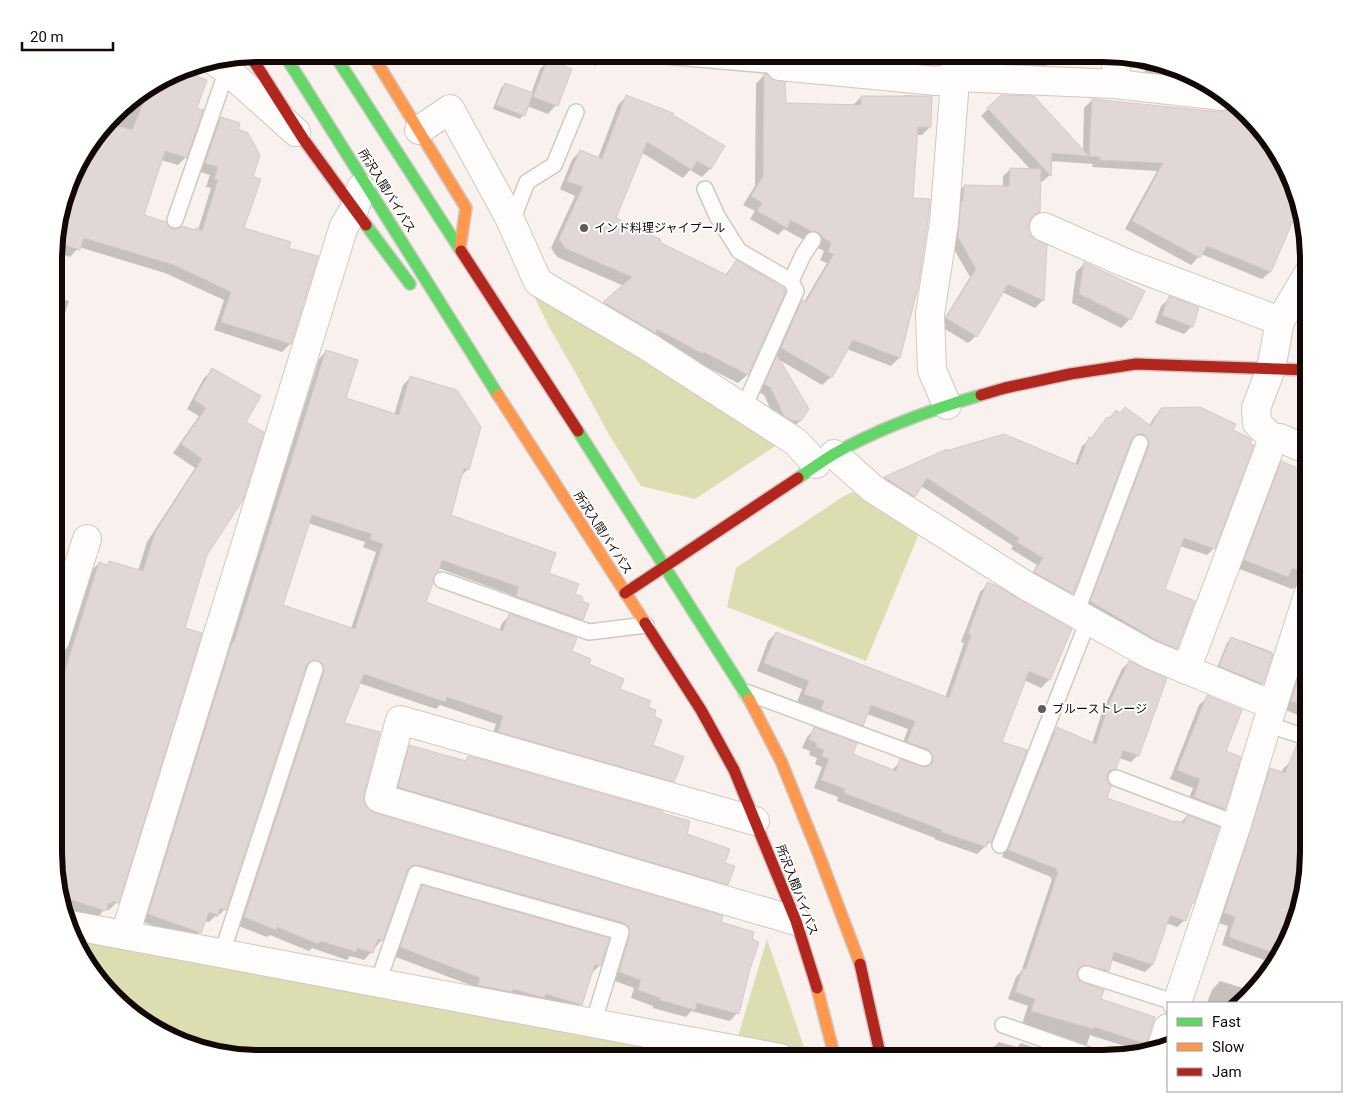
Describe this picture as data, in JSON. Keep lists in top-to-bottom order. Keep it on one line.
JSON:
{"streets":{"main road":["所沢入間バイパス"]},"places":["インド料理ジャイプール","ブルーストレージ"],"legend":["Fast","Slow","Jam"],"scale_bar":"20 m"}
